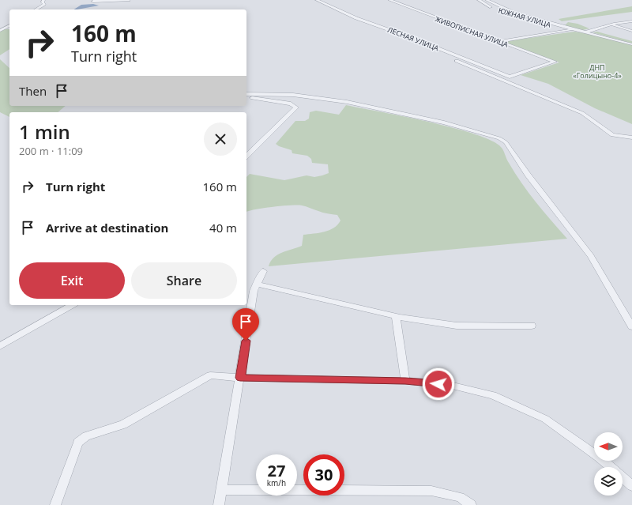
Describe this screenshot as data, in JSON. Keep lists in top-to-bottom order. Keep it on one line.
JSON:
{"streets":{"street":["ЮЖНАЯ УЛИЦА","ЖИВОПИСНАЯ УЛИЦА","ЛЕСНАЯ УЛИЦА"]},"crossings":[["ЮЖНАЯ УЛИЦА","ЖИВОПИСНАЯ УЛИЦА"],["ЖИВОПИСНАЯ УЛИЦА","ЛЕСНАЯ УЛИЦА"]],"parks":["ДНП «Голицыно-4»"],"north":"left","page":{"turn":["160 m","Turn right"],"then":"Then","heading":["1 min","200 m · 11:09"],"list":[{"name":"Turn right","value":"160 m"},{"name":"Arrive at destination","value":"40 m"}],"buttons":["Exit","Share"],"speed":"27 km/h","limit":"30"}}
